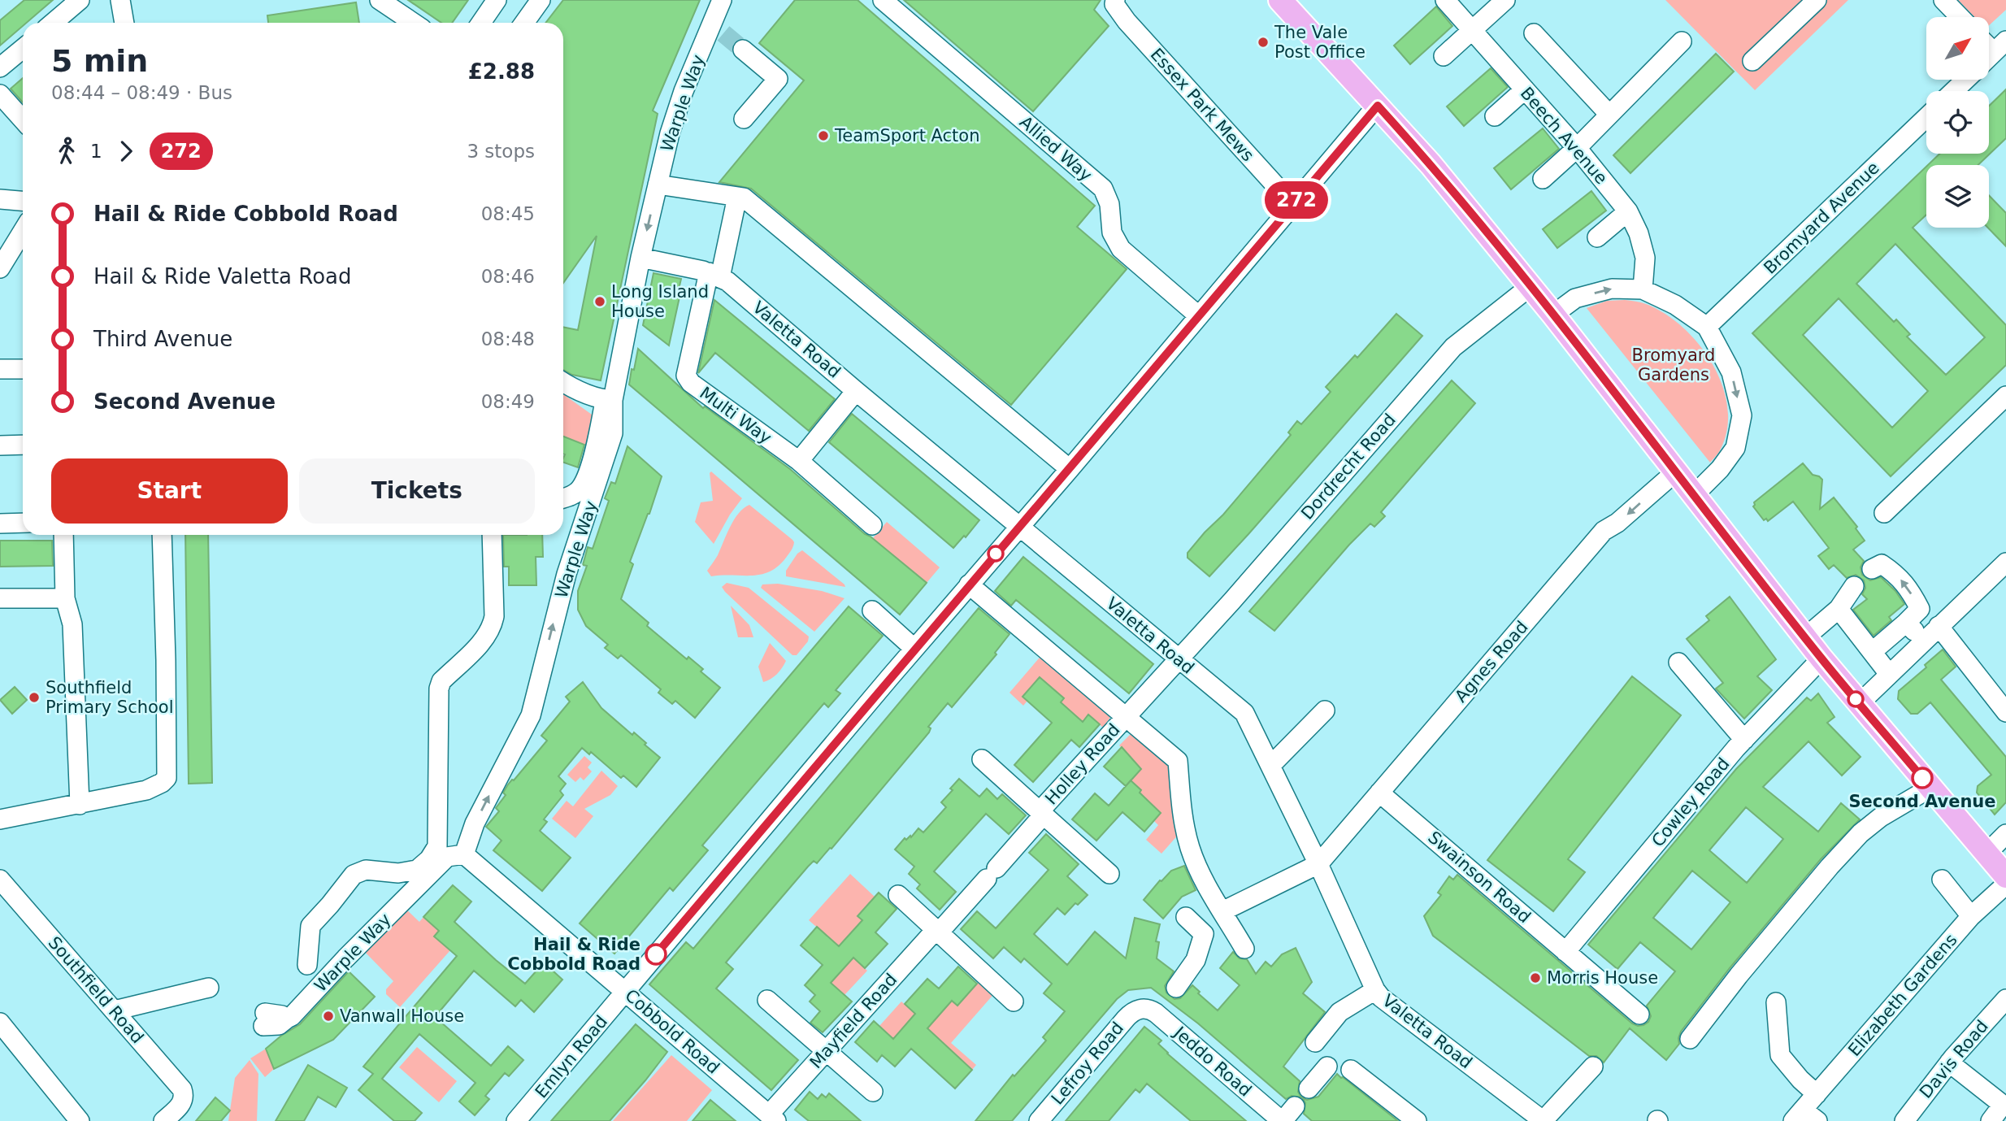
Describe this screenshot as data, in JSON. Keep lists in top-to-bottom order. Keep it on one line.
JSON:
{"streets":{"street":["Warple Way","Essex Park Mews","Beech Avenue","Allied Way","Bromyard Avenue","Valetta Road","Multi Way","Dordrecht Road","Agnes Road","Holley Road","Cowley Road","Swainson Road","Southfield Road","Elizabeth Gardens","Mayfield Road","Cobbold Road","Emlyn Road","Davis Road","Jeddo Road","Lefroy Road"]},"crossings":[["Warple Way","Valetta Road"],["Warple Way","Cobbold Road"],["Essex Park Mews","Emlyn Road"],["Allied Way","Emlyn Road"],["Valetta Road","Multi Way"],["Valetta Road","Dordrecht Road"],["Valetta Road","Agnes Road"],["Valetta Road","Holley Road"],["Valetta Road","Emlyn Road"],["Dordrecht Road","Holley Road"],["Agnes Road","Swainson Road"],["Holley Road","Mayfield Road"],["Cowley Road","Swainson Road"],["Mayfield Road","Cobbold Road"],["Cobbold Road","Emlyn Road"],["Jeddo Road","Lefroy Road"]],"one_way":["Agnes Road"],"parks":["Bromyard Gardens"],"places":["The Vale Post Office","TeamSport Acton","Long Island House","Southfield Primary School","Second Avenue","Hail & Ride Cobbold Road","Morris House","Vanwall House"],"lines":["bus line 272"],"north":"top right","page":{"on_map":"272","heading":["5 min","08:44 – 08:49 · Bus","£2.88"],"legs":["1","272","3 stops"],"list":[{"name":"Hail & Ride Cobbold Road","value":"08:45"},{"name":"Hail & Ride Valetta Road","value":"08:46"},{"name":"Third Avenue","value":"08:48"},{"name":"Second Avenue","value":"08:49"}],"buttons":["Start","Tickets"]}}
